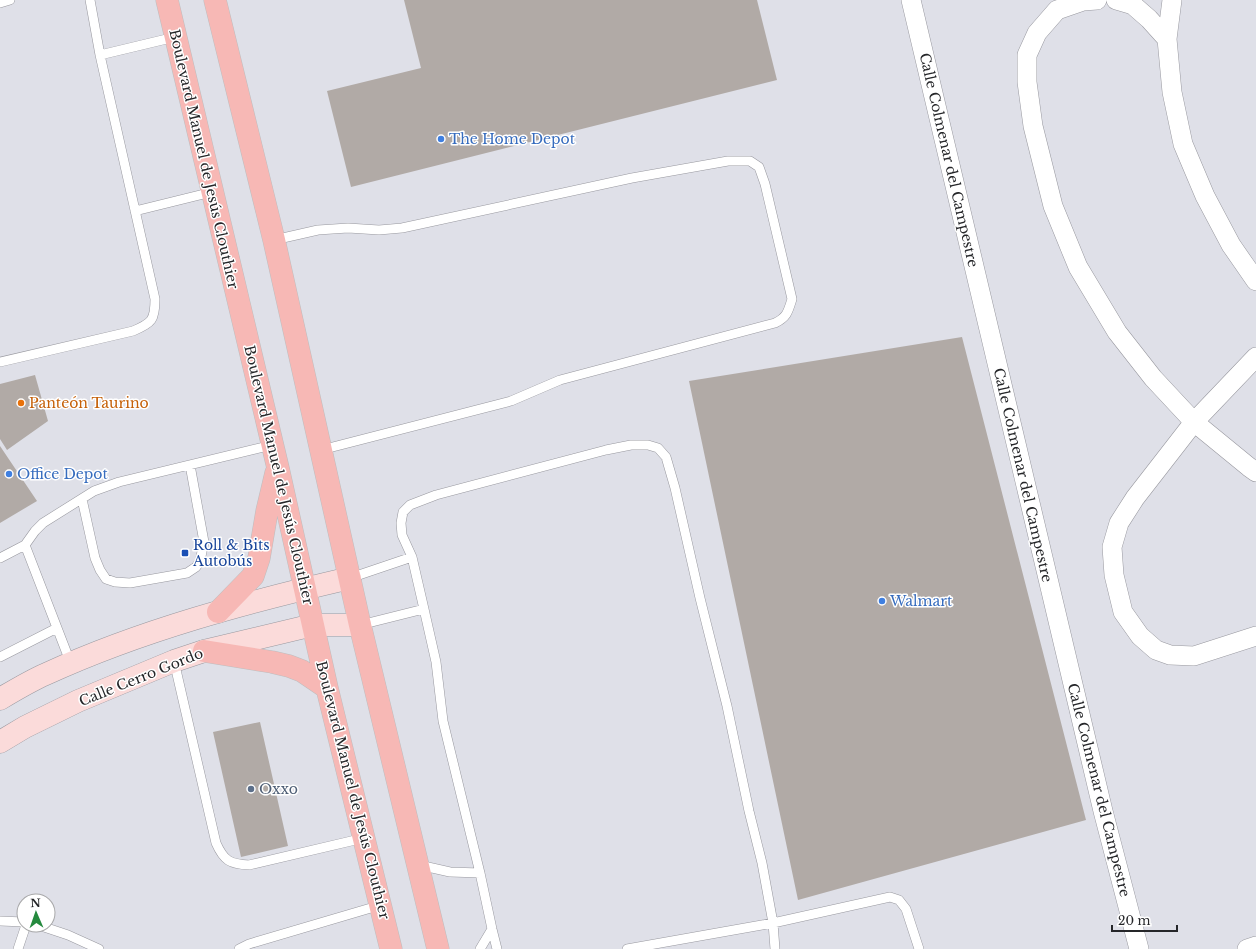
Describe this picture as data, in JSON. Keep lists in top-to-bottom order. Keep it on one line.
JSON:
{"streets":{"main road":["Boulevard Manuel de Jesús Clouthier","Calle Cerro Gordo"],"street":["Calle Colmenar del Campestre"]},"crossings":[["Boulevard Manuel de Jesús Clouthier","Calle Cerro Gordo"]],"places":{"other":["The Home Depot","Panteón Taurino","Office Depot","Walmart","Oxxo"],"transit":["Roll & Bits Autobús"]},"scale_bar":"20 m","north":"top"}
